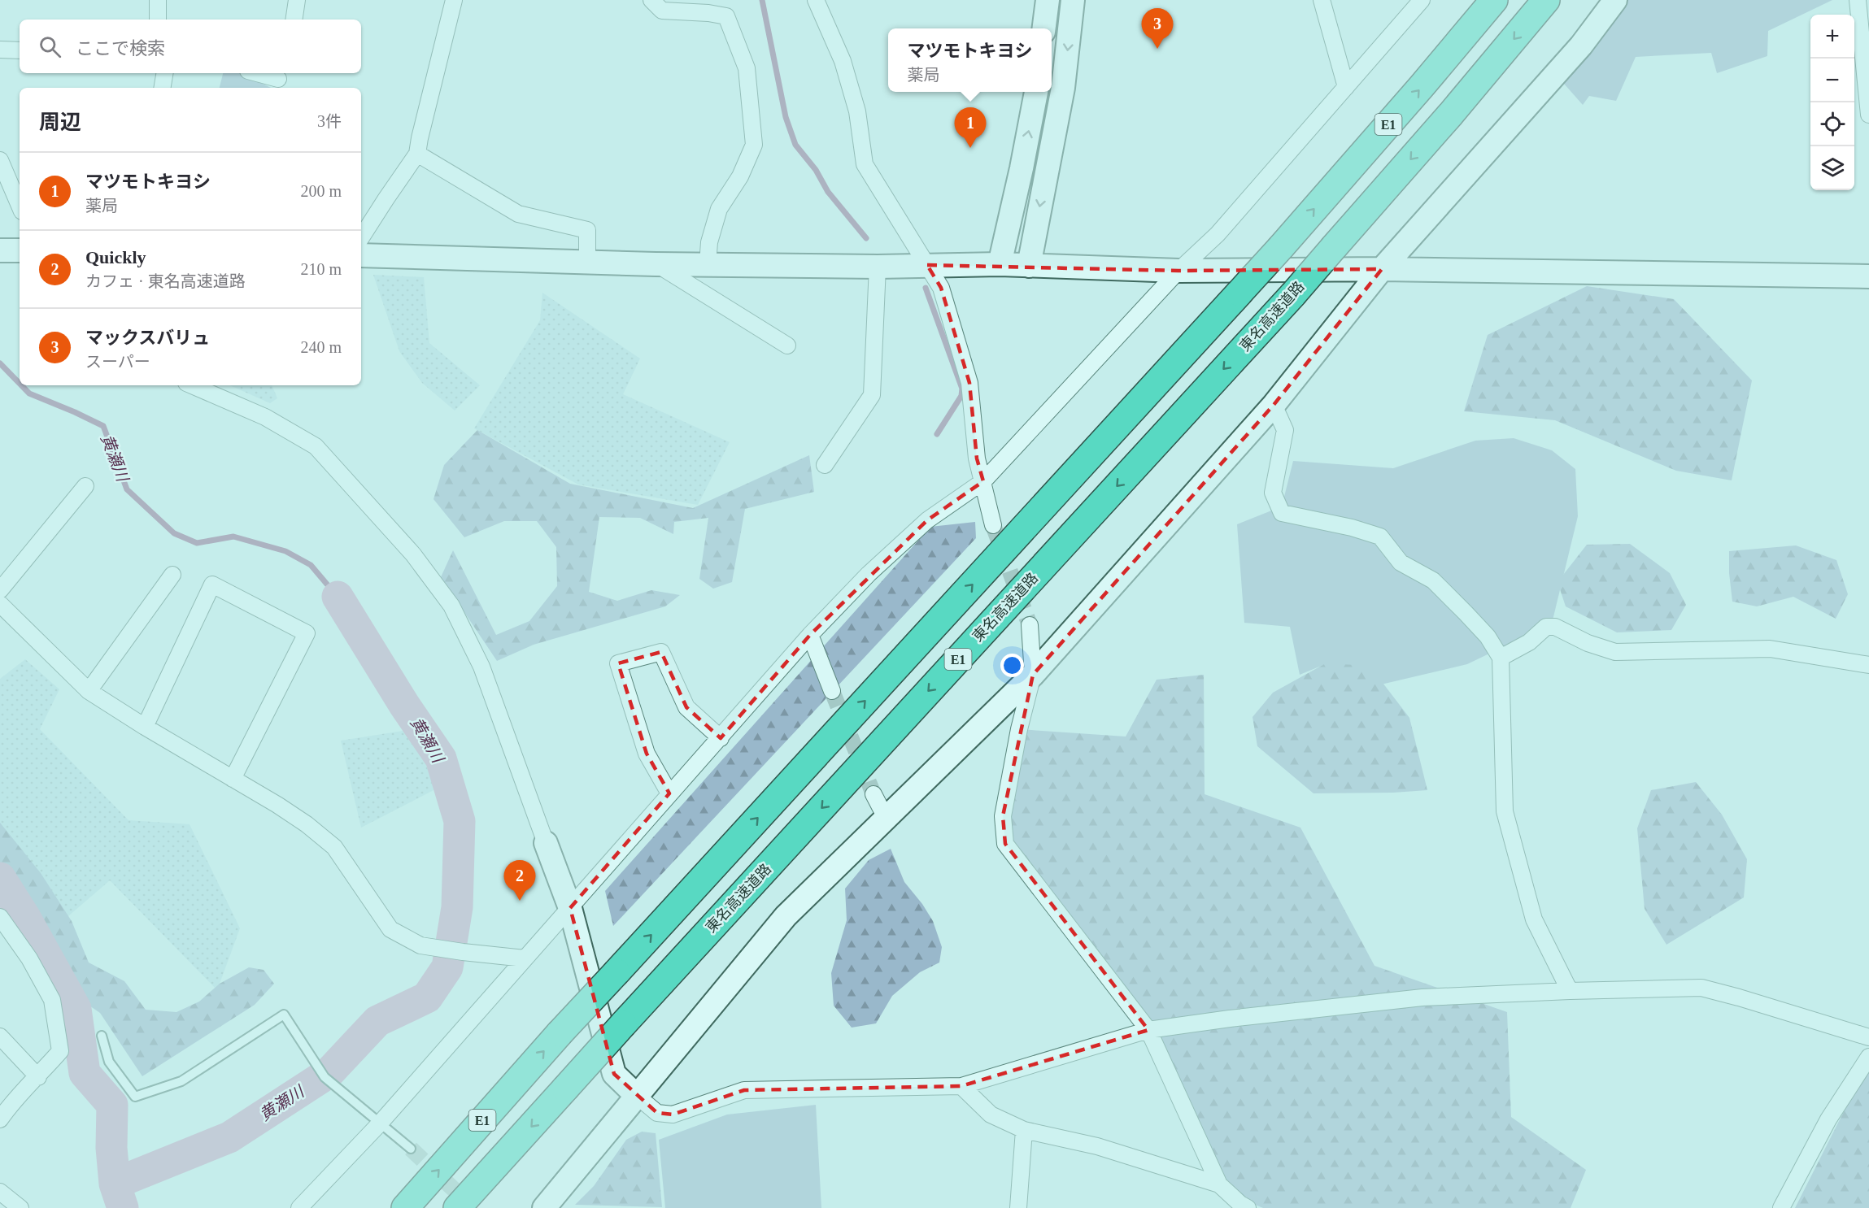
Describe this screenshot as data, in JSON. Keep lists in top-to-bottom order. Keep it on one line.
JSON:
{"streets":{"highway":["E1","東名高速道路"]},"water":["黄瀬川"],"page":{"pins":["3","1","2"],"map_buttons":["+","−"],"search":"ここで検索","popup":["マツモトキヨシ","薬局"],"heading":["周辺","3件"],"list":[{"mark":"1","name":"マツモトキヨシ","note":"薬局","value":"200 m"},{"mark":"2","name":"Quickly","note":"カフェ · 東名高速道路","value":"210 m"},{"mark":"3","name":"マックスバリュ","note":"スーパー","value":"240 m"}]}}
